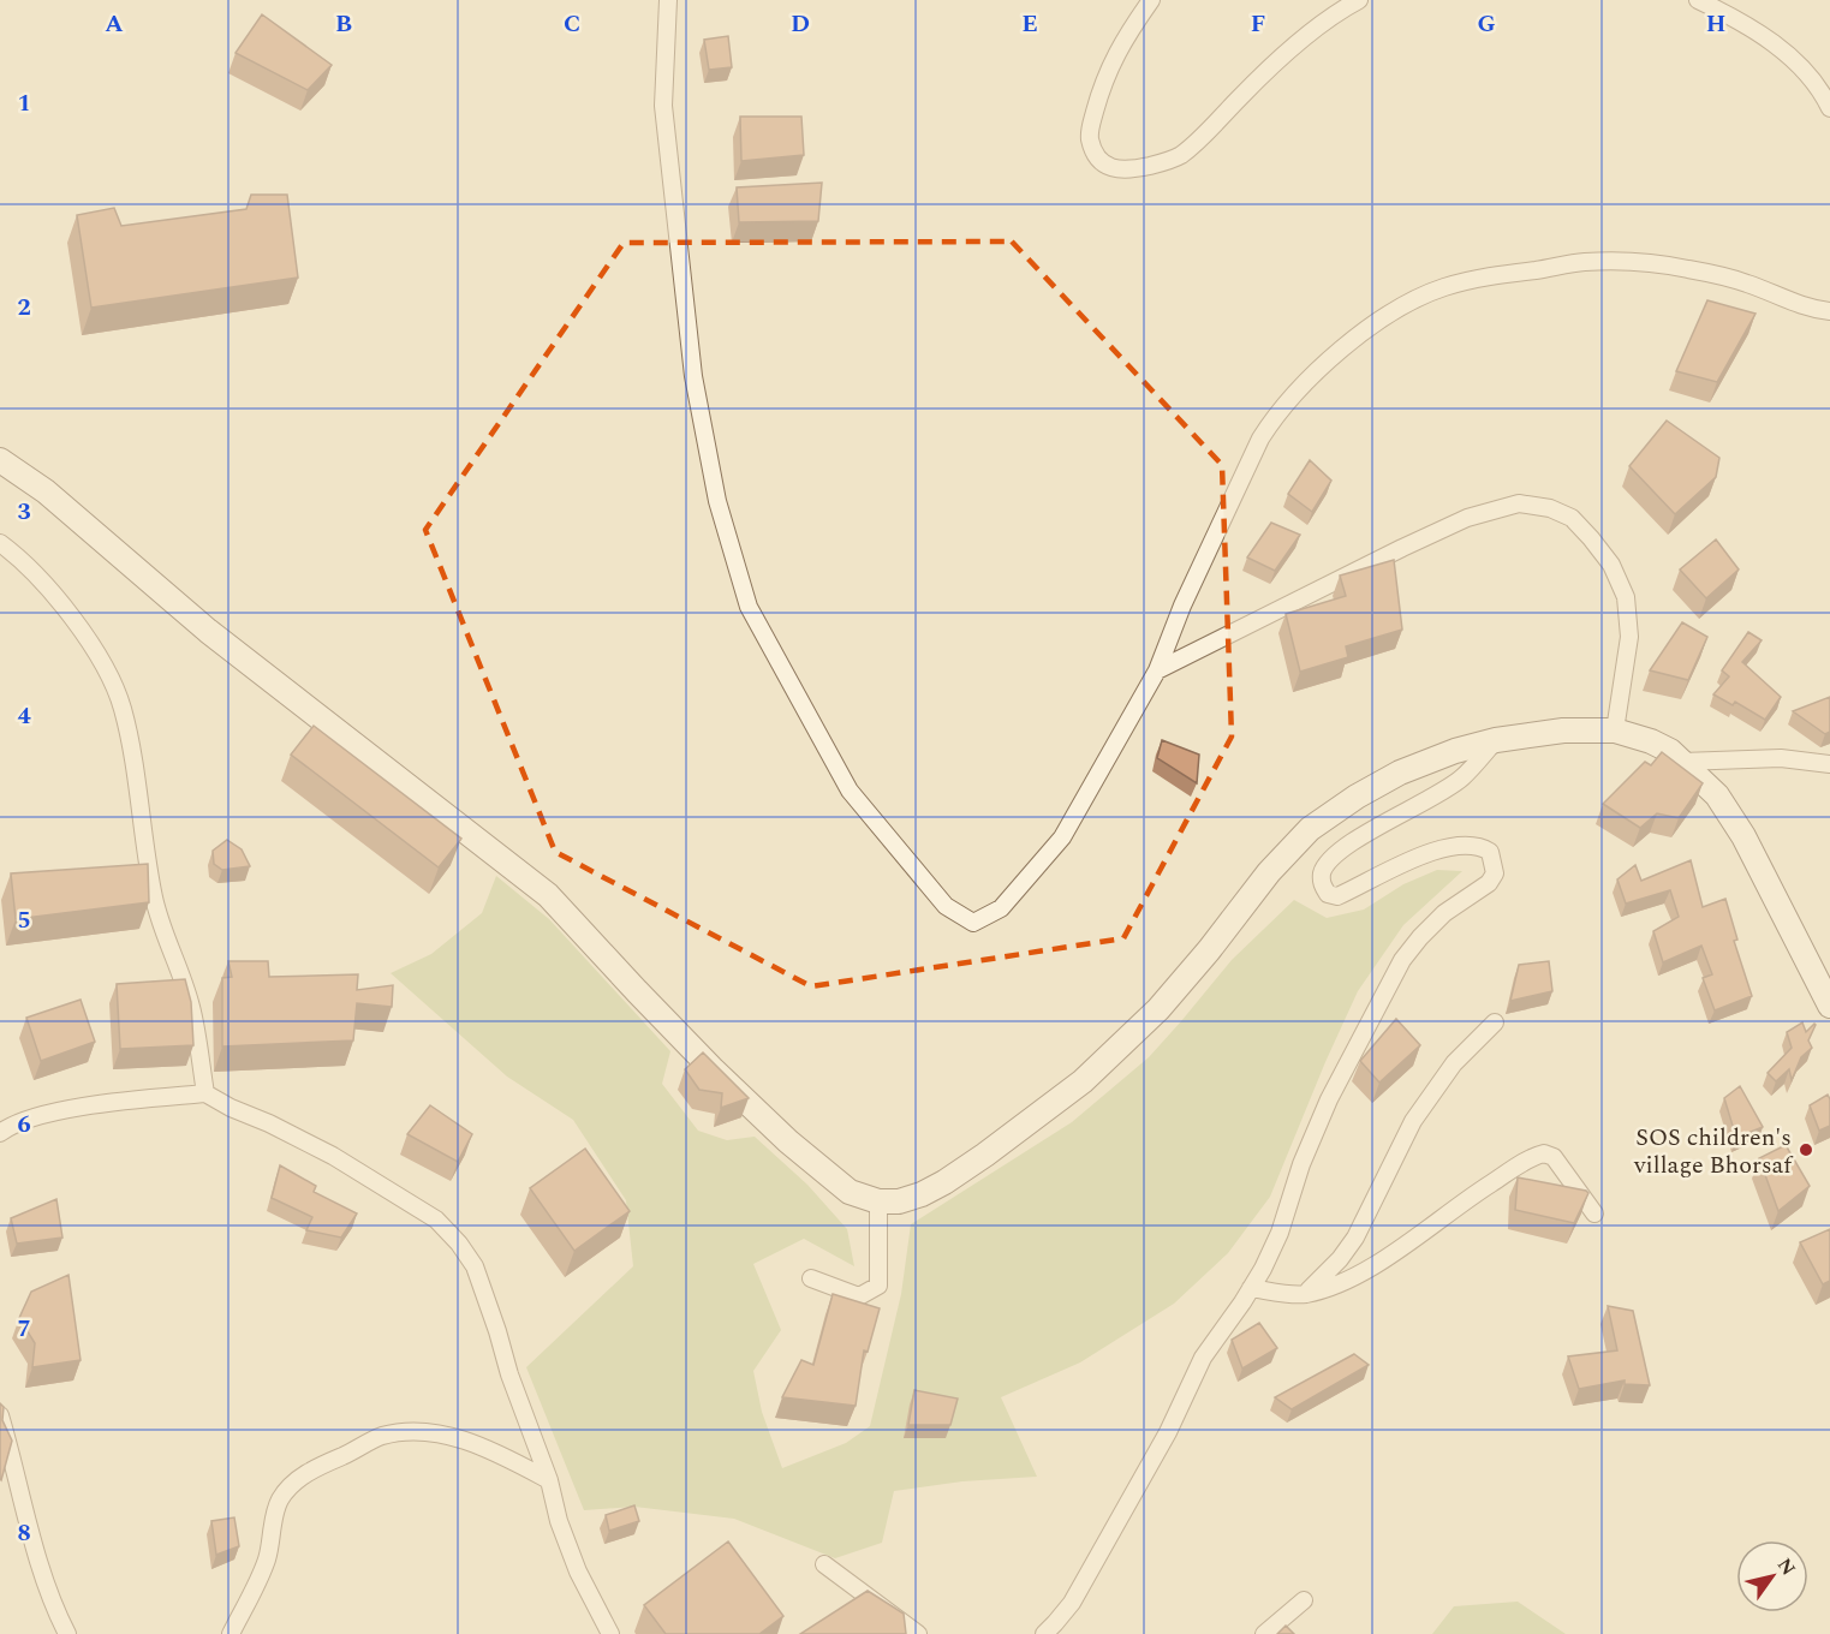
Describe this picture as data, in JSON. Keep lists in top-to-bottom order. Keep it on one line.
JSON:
{"places":["SOS children's village Bhorsaf"],"north":"top right","grid":{"columns":["A","B","C","D","E","F","G","H"],"rows":["1","2","3","4","5","6","7","8"]}}
